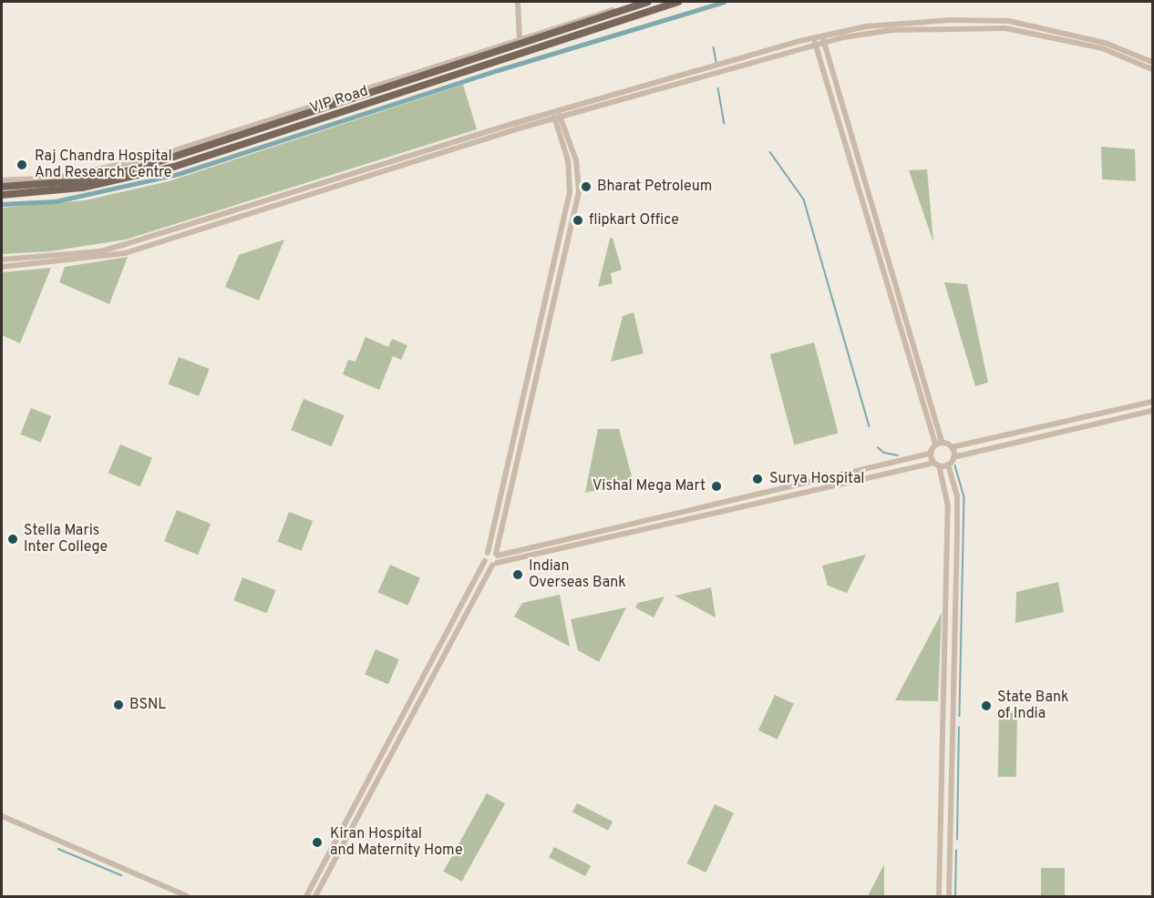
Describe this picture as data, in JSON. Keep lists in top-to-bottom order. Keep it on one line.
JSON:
{"streets":{"main road":["VIP Road"]},"places":["Raj Chandra Hospital And Research Centre","Bharat Petroleum","flipkart Office","Surya Hospital","Vishal Mega Mart","Stella Maris Inter College","Indian Overseas Bank","BSNL","State Bank of India","Kiran Hospital and Maternity Home"]}
